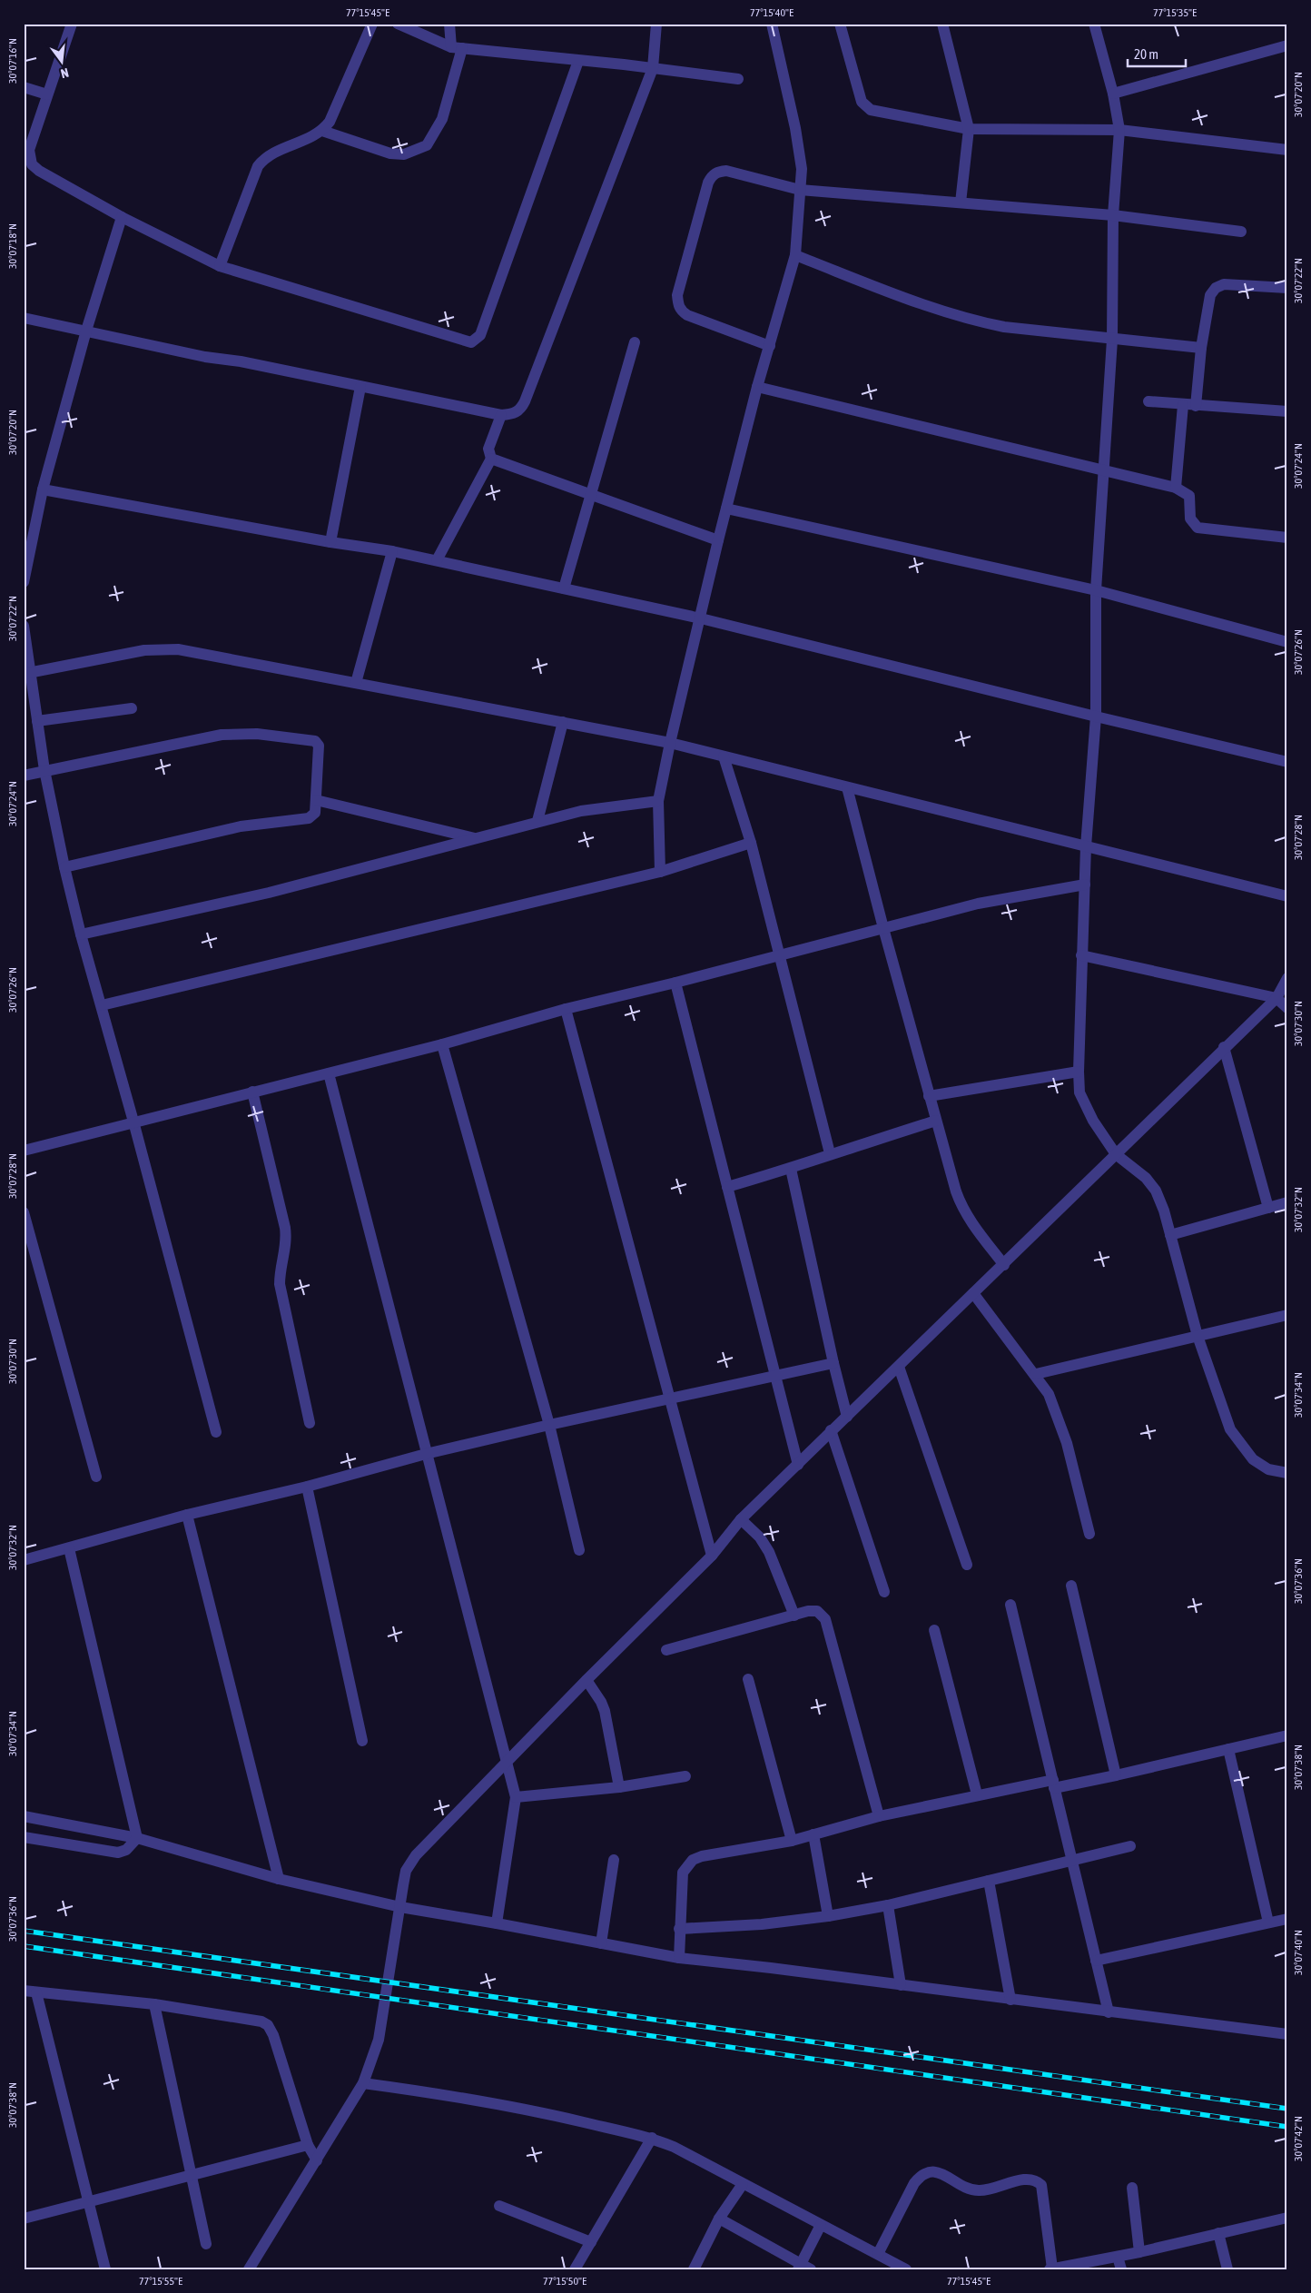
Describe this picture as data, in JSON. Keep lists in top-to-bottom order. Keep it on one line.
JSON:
{"scale_bar":"20 m","north":"bottom","coordinates":["77°15'45\"E","77°15'40\"E","77°15'35\"E","30°07'16\"N","30°07'20\"N","30°07'18\"N","30°07'22\"N","30°07'24\"N","30°07'26\"N","30°07'28\"N","30°07'30\"N","30°07'32\"N","30°07'34\"N","30°07'36\"N","30°07'38\"N","30°07'40\"N","30°07'42\"N","77°15'55\"E","77°15'50\"E"]}
